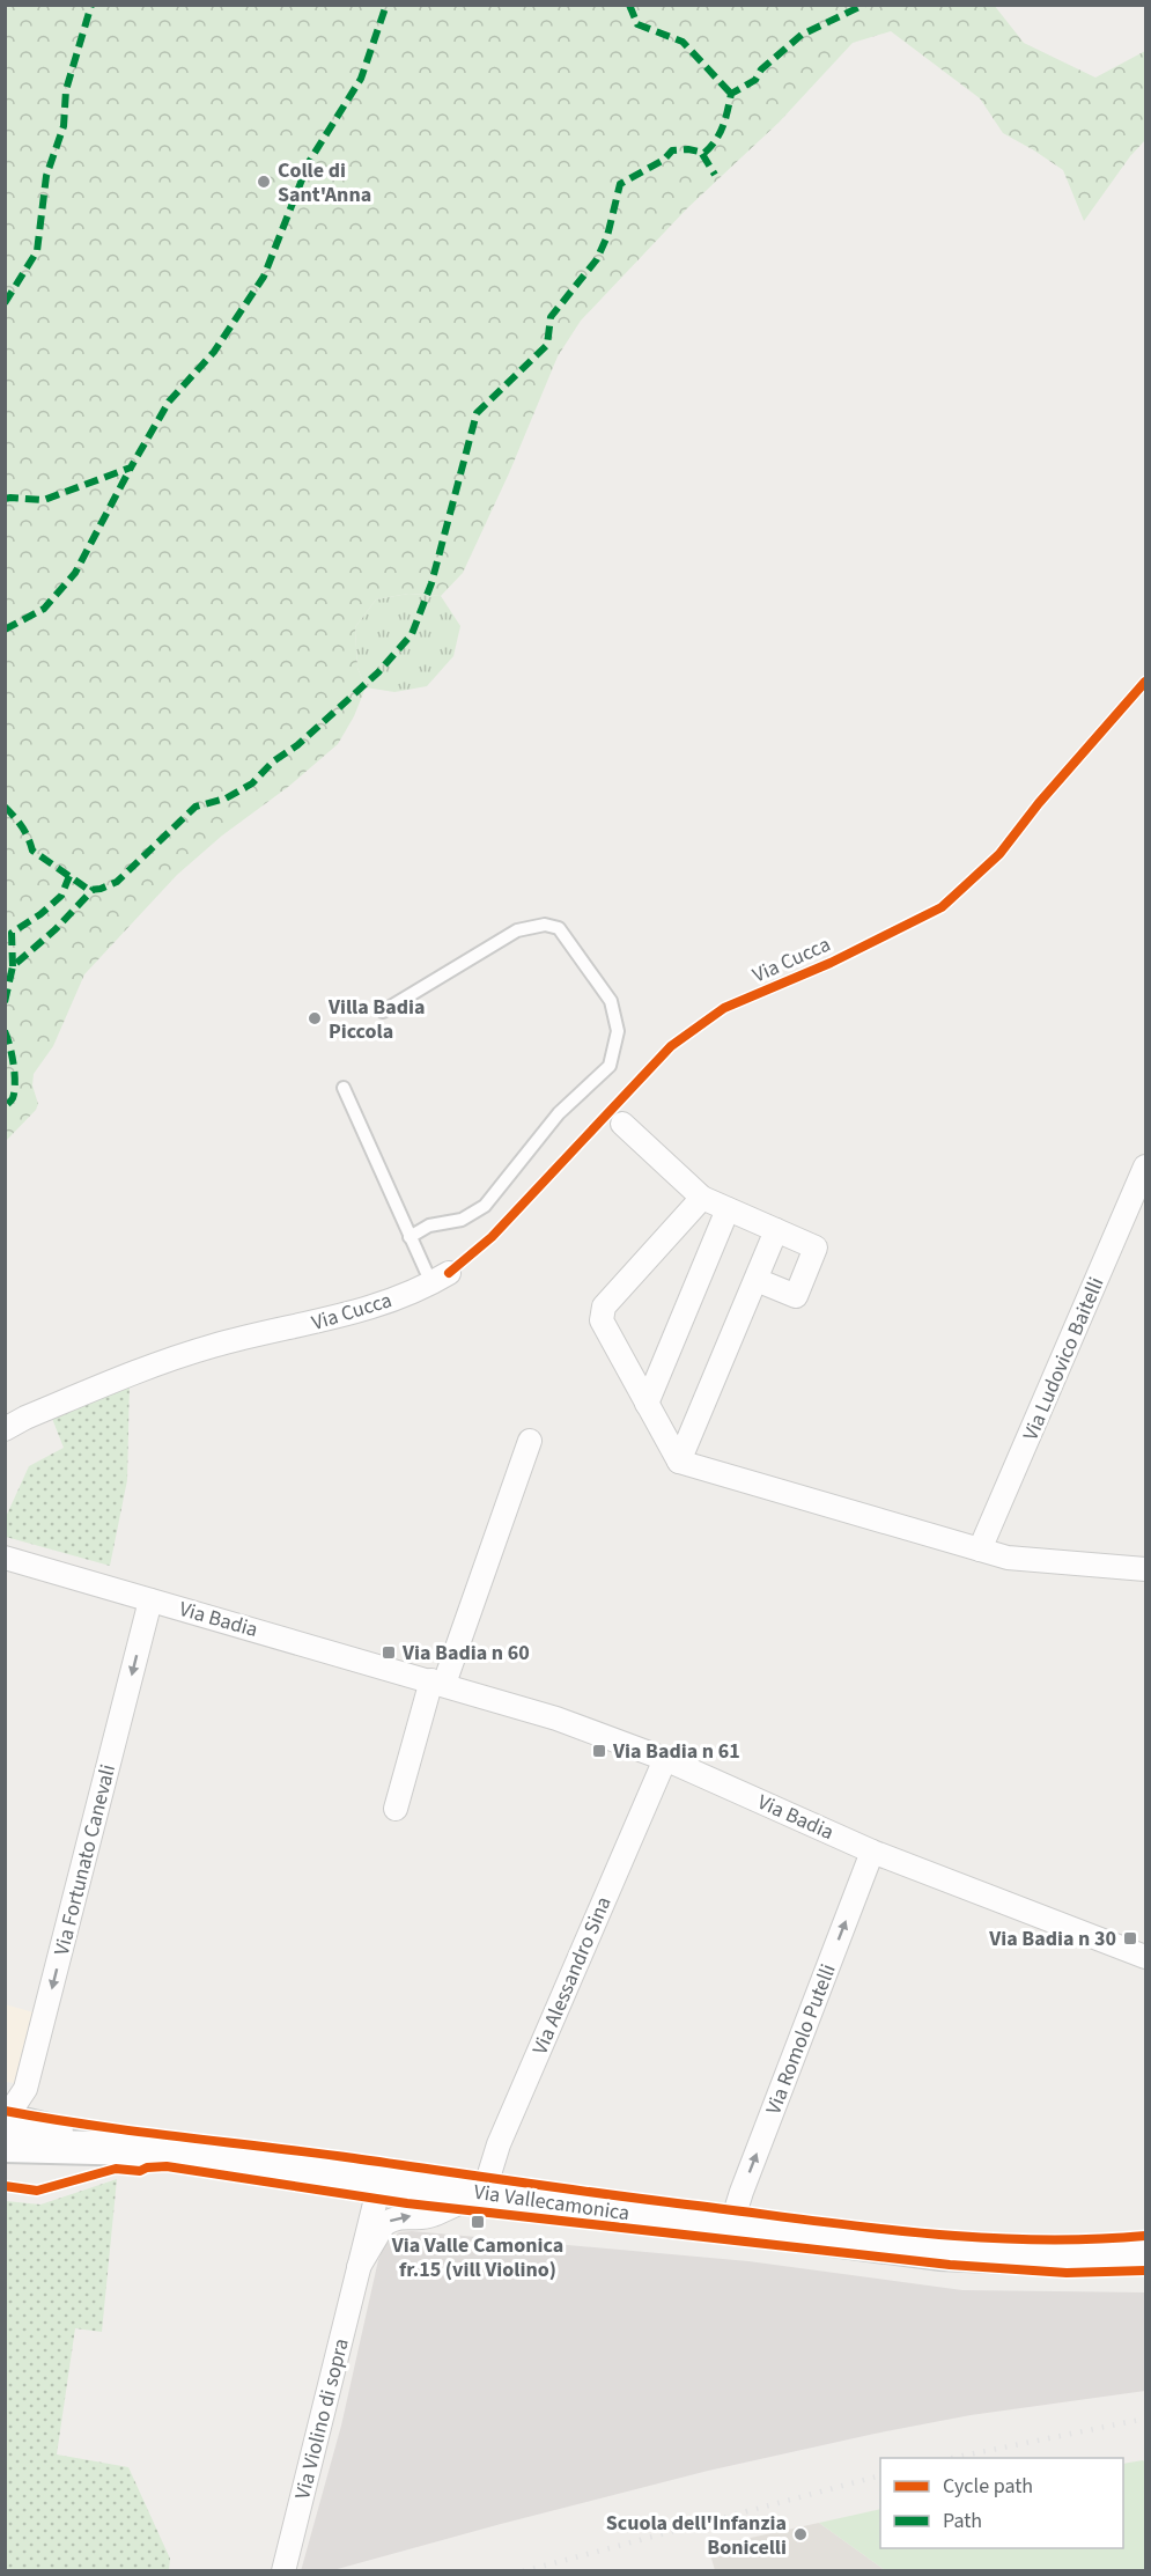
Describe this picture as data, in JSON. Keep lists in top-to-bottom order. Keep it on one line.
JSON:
{"streets":{"main road":["Via Vallecamonica"],"street":["Via Cucca","Via Ludovico Baitelli","Via Badia","Via Fortunato Canevali","Via Alessandro Sina","Via Romolo Putelli","Via Violino di sopra"]},"crossings":[["Via Badia","Via Fortunato Canevali"],["Via Badia","Via Alessandro Sina"],["Via Badia","Via Romolo Putelli"],["Via Alessandro Sina","Via Vallecamonica"],["Via Alessandro Sina","Via Violino di sopra"],["Via Romolo Putelli","Via Vallecamonica"],["Via Vallecamonica","Via Violino di sopra"]],"one_way":["Via Fortunato Canevali","Via Romolo Putelli"],"places":{"other":["Colle di Sant'Anna","Villa Badia Piccola","Scuola dell'Infanzia Bonicelli"],"transit":["Via Badia n 60","Via Badia n 61","Via Badia n 30","Via Valle Camonica fr.15 (vill Violino)"]},"legend":["Cycle path","Path"]}
